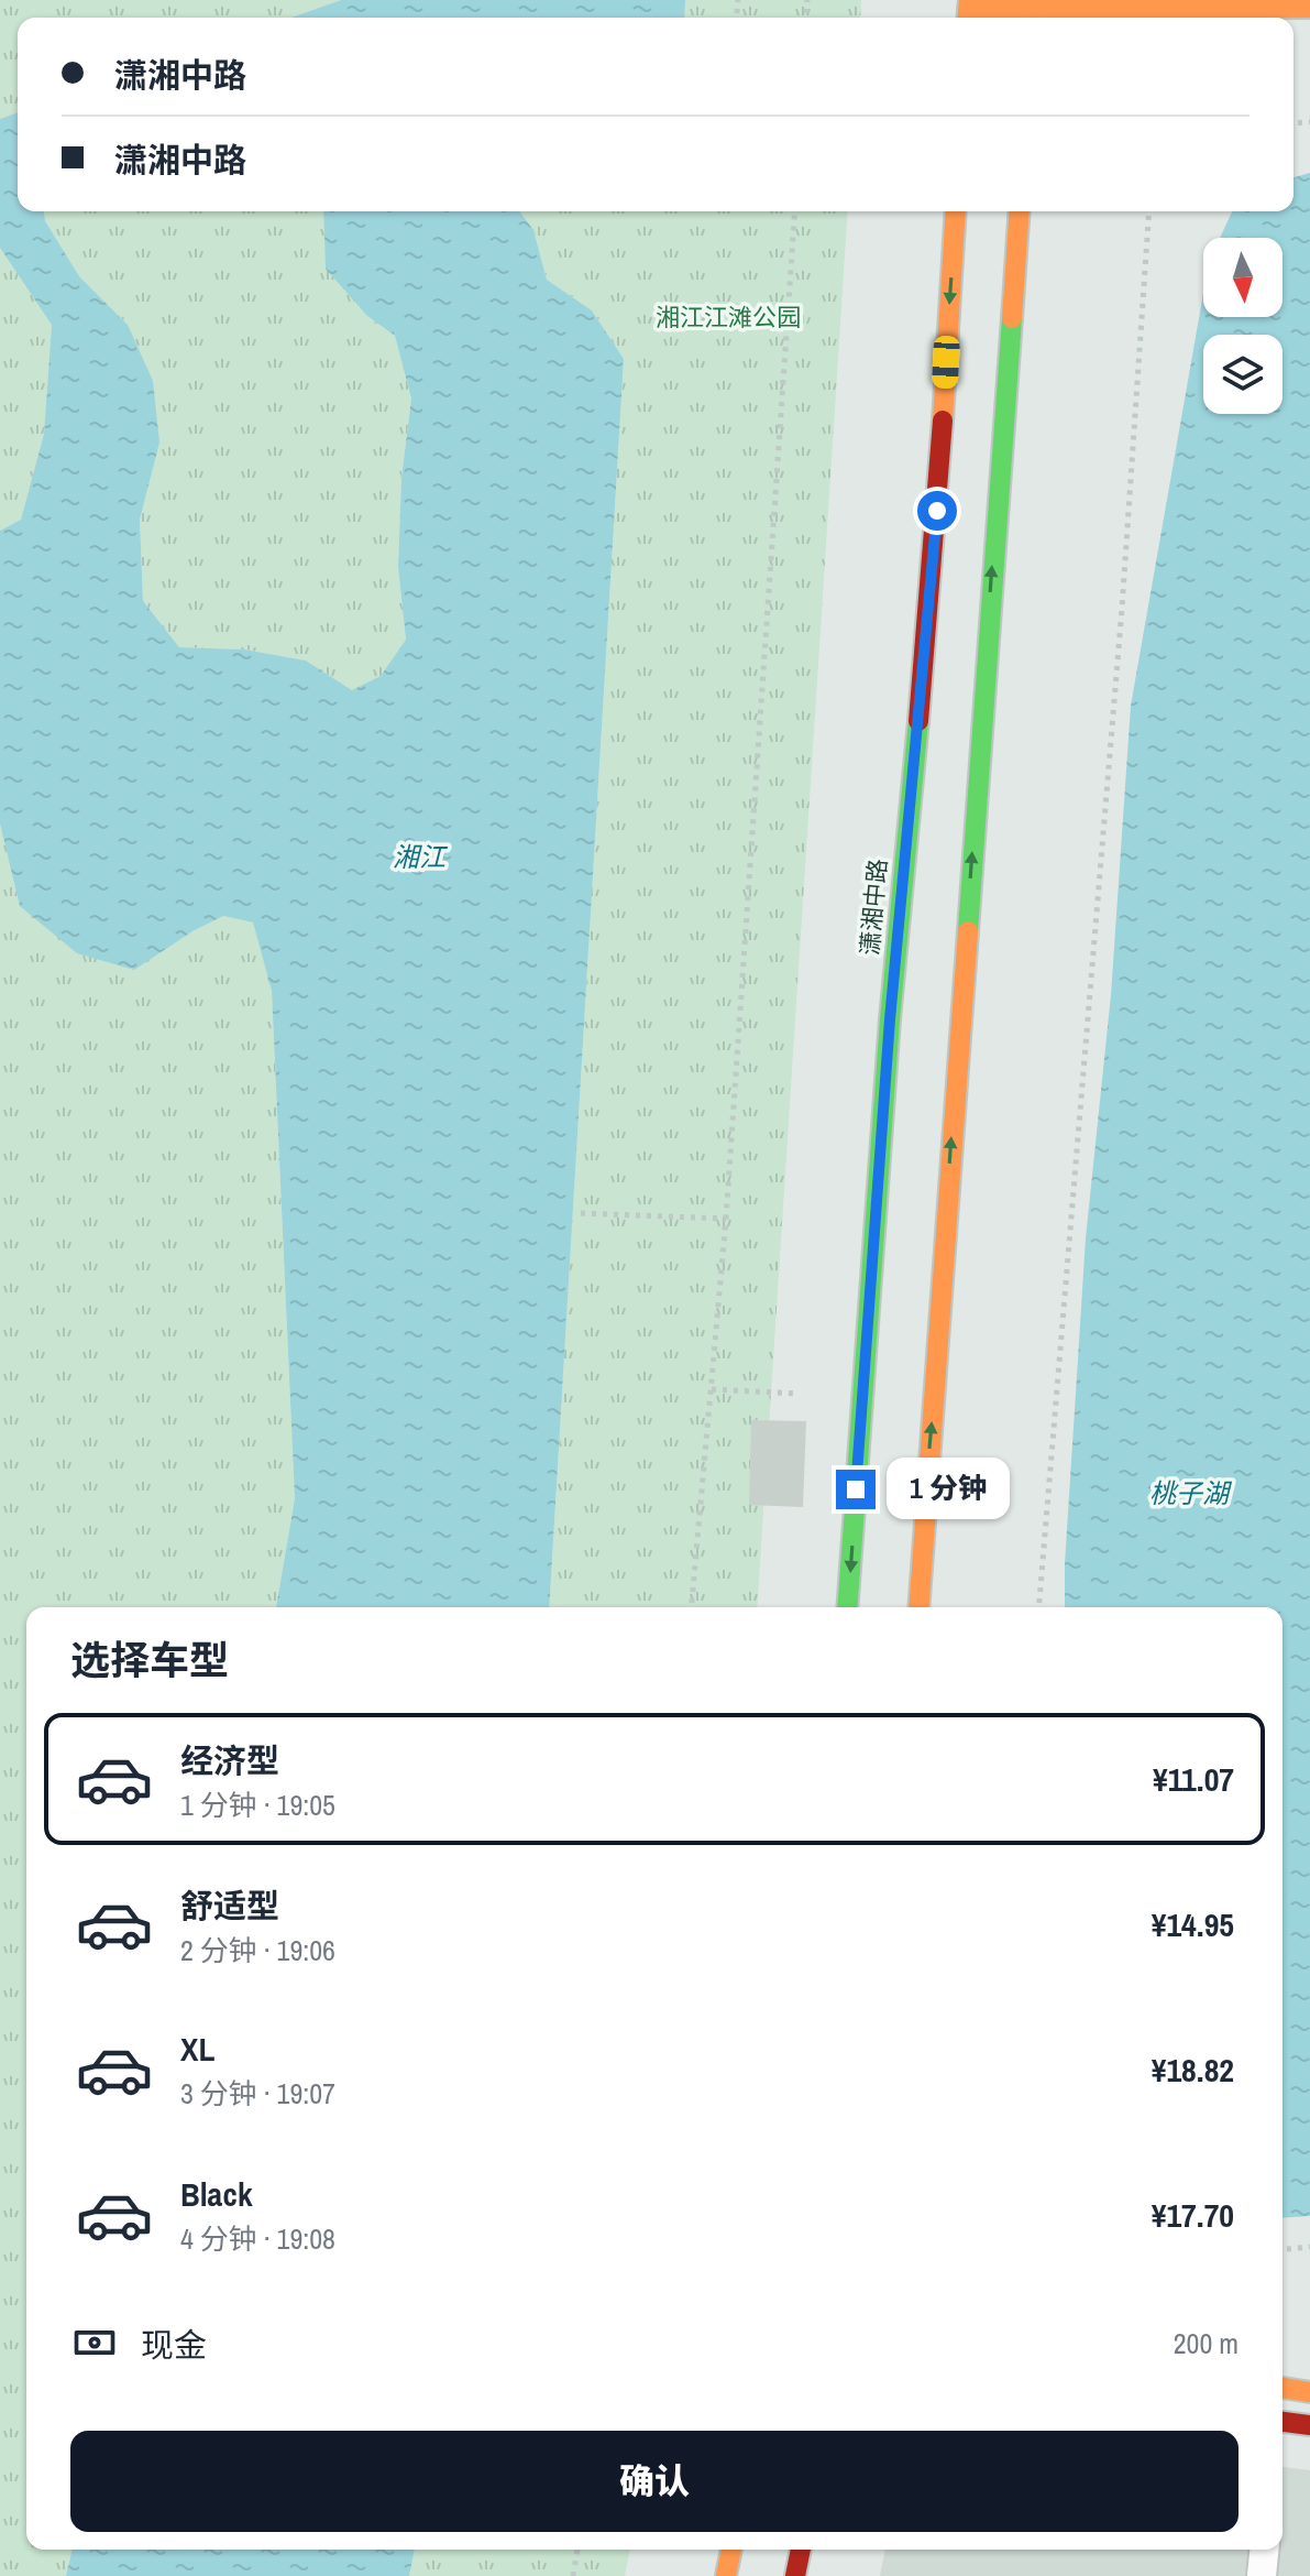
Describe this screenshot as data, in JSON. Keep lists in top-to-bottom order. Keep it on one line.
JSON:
{"streets":{"main road":["潇湘中路"]},"water":["湘江","桃子湖"],"parks":["湘江江滩公园"],"north":"bottom","page":{"banner":["潇湘中路","潇湘中路"],"bubble":"1 分钟","heading":"选择车型","list":[{"name":"经济型","note":"1 分钟 · 19:05","value":"¥11.07"},{"name":"舒适型","note":"2 分钟 · 19:06","value":"¥14.95"},{"name":"XL","note":"3 分钟 · 19:07","value":"¥18.82"},{"name":"Black","note":"4 分钟 · 19:08","value":"¥17.70"}],"pay":["现金","200 m"],"buttons":"确认"}}
